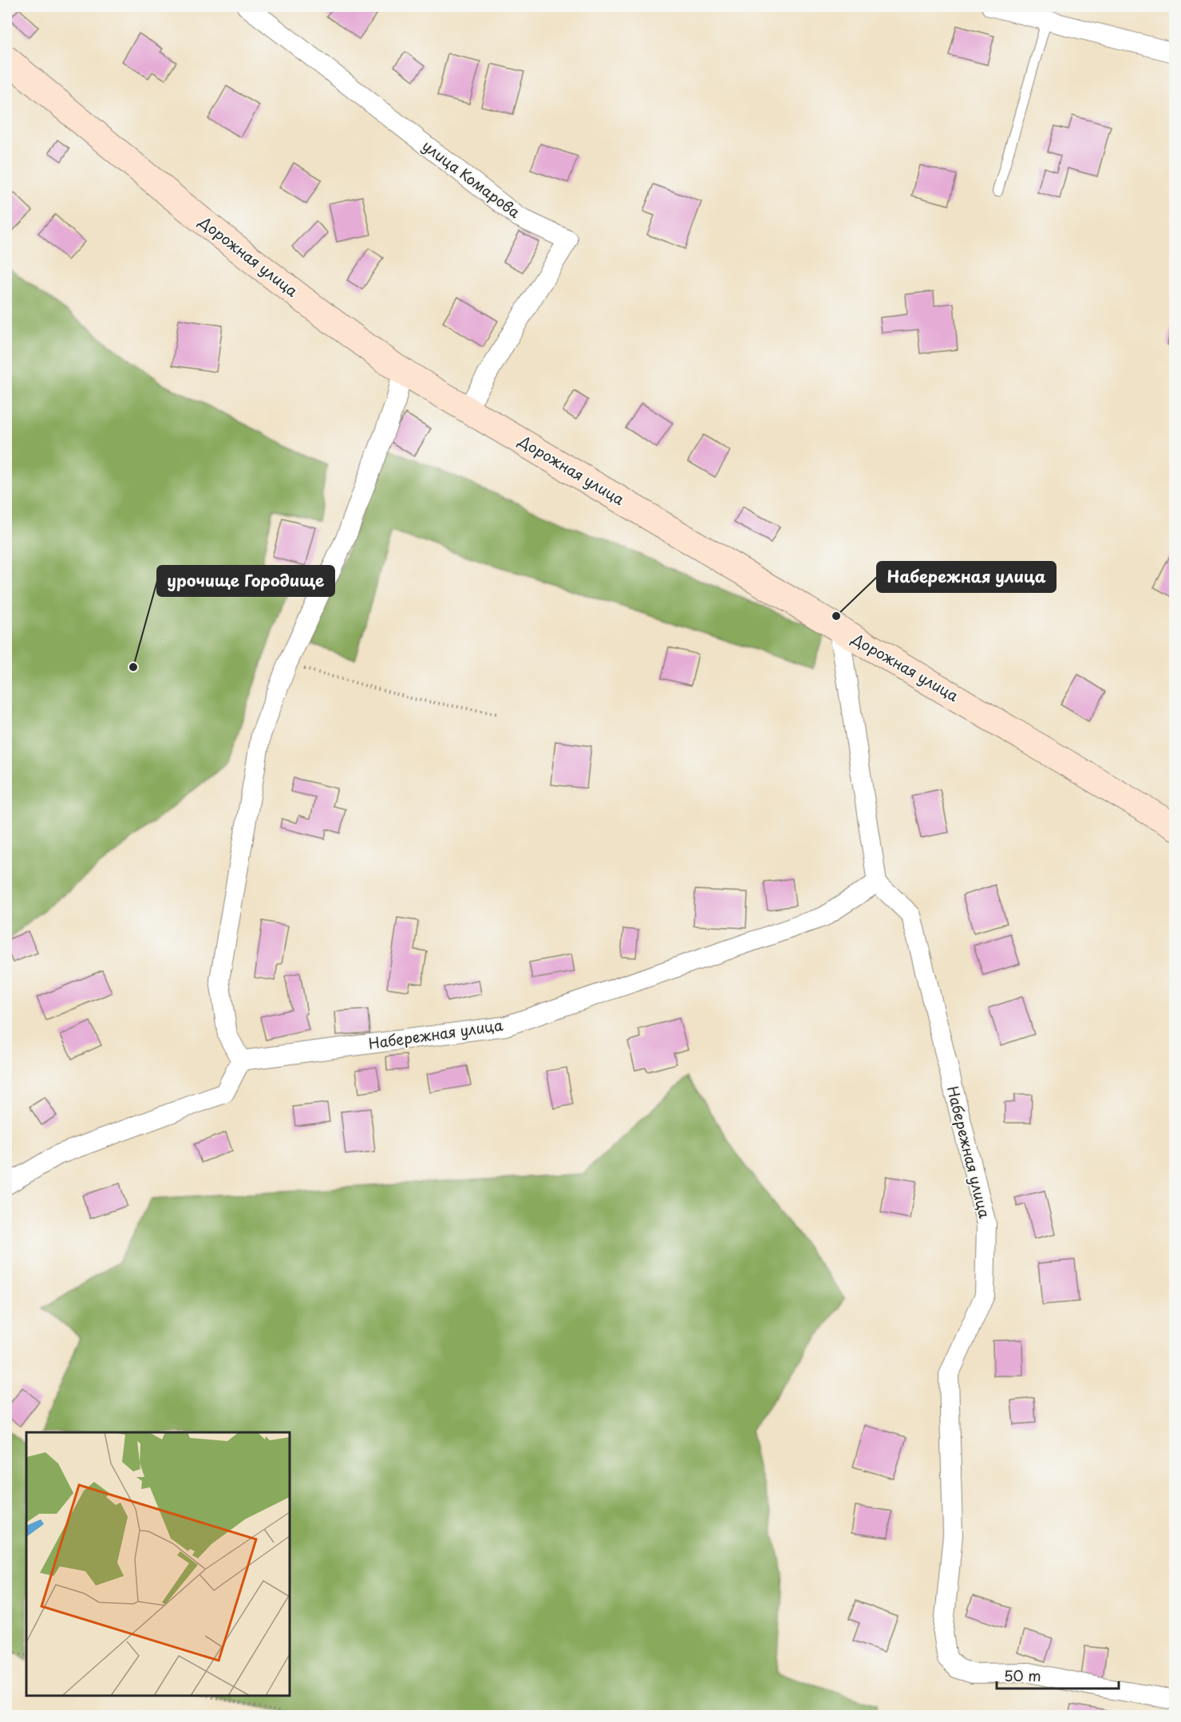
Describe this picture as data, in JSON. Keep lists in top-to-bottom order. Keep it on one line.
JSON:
{"streets":{"street":["улица Комарова","Дорожная улица","Набережная улица"]},"crossings":[["улица Комарова","Дорожная улица"]],"places":["Набережная улица","урочище Городище"],"scale_bar":"50 m"}
